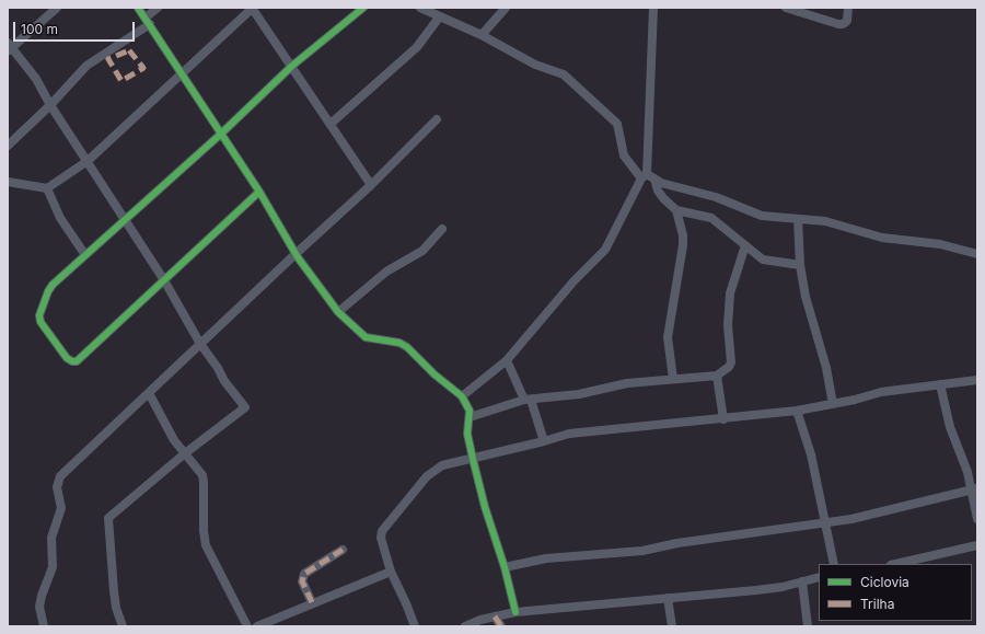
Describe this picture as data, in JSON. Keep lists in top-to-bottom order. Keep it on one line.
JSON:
{"legend":["Ciclovia","Trilha"],"scale_bar":"100 m"}
